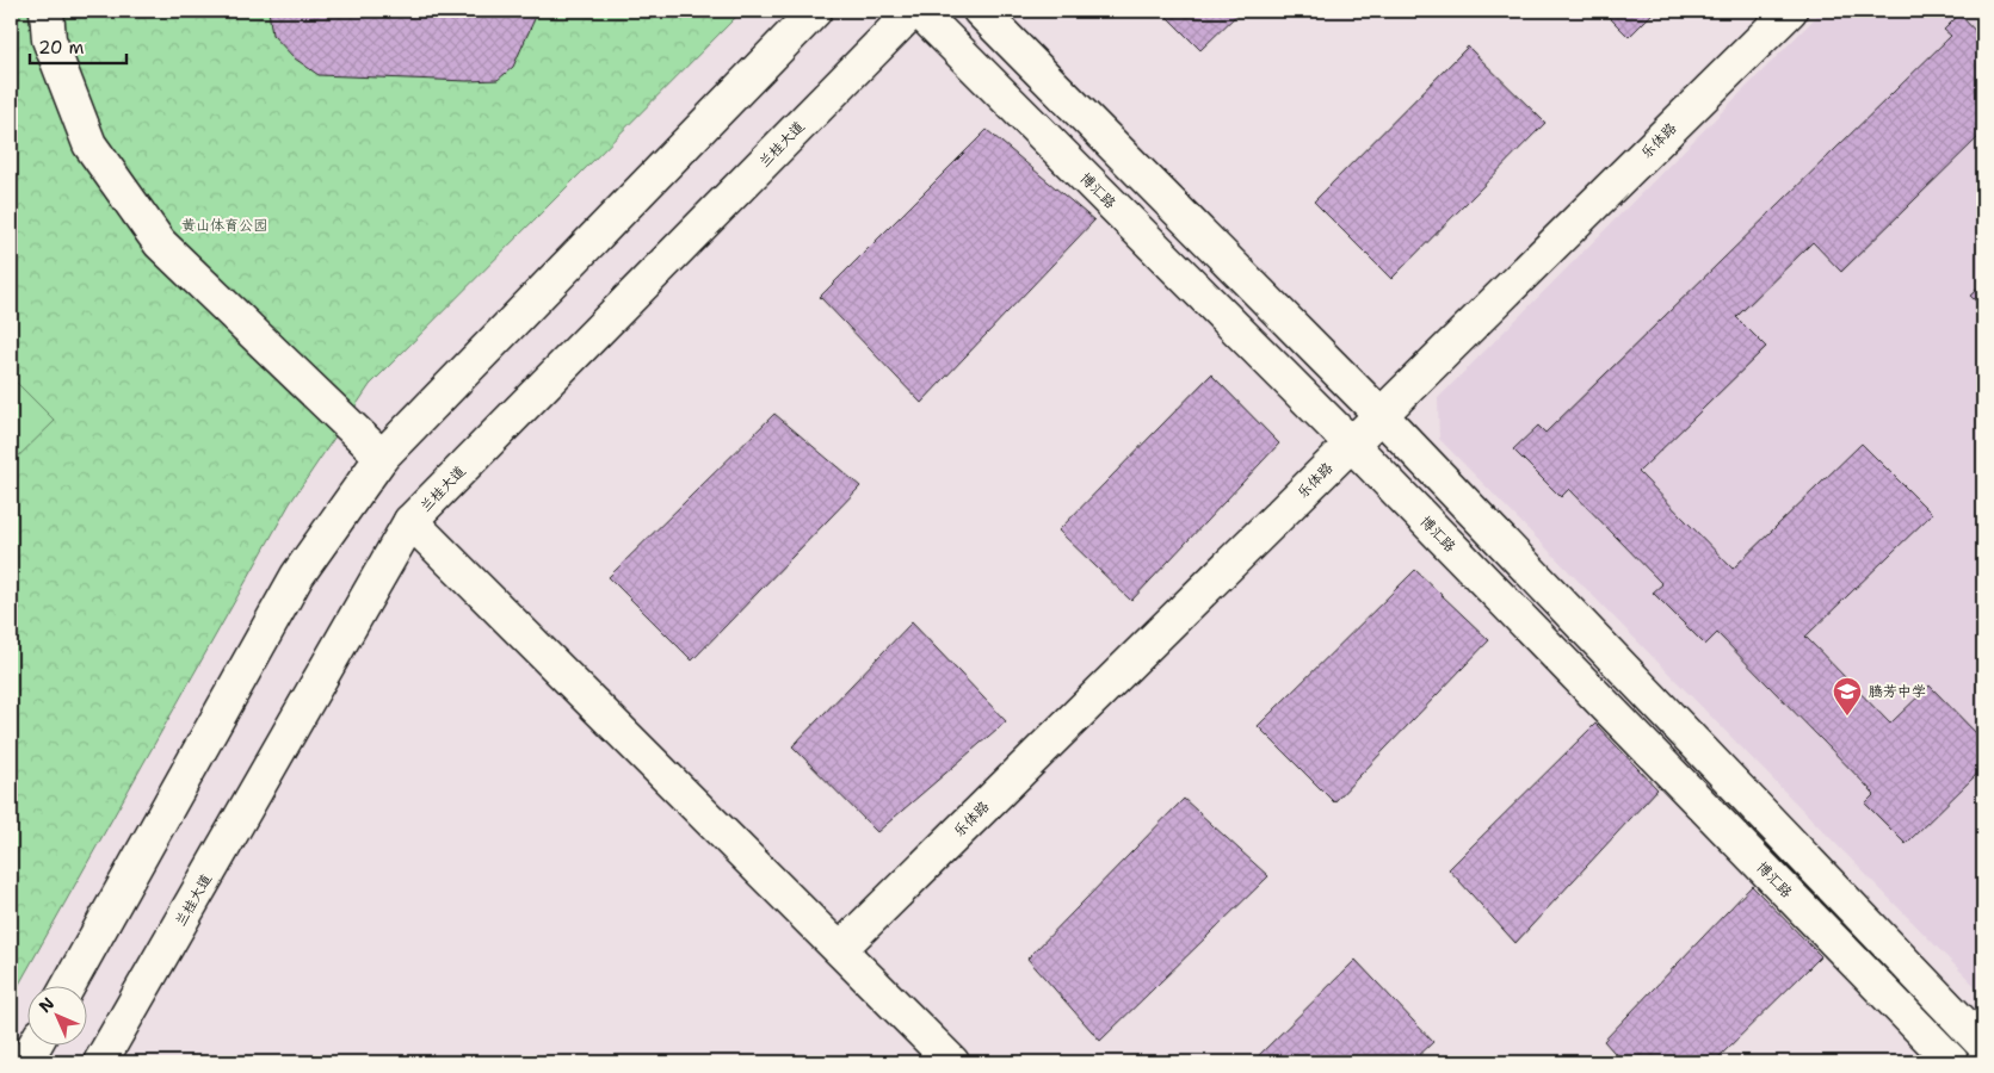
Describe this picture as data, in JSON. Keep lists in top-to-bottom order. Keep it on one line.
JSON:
{"streets":{"main road":["乐体路","兰桂大道","博汇路"]},"crossings":[["乐体路","博汇路"]],"parks":["黄山体育公园"],"places":{"school or university":["腾芳中学"]},"scale_bar":"20 m","north":"top left"}
